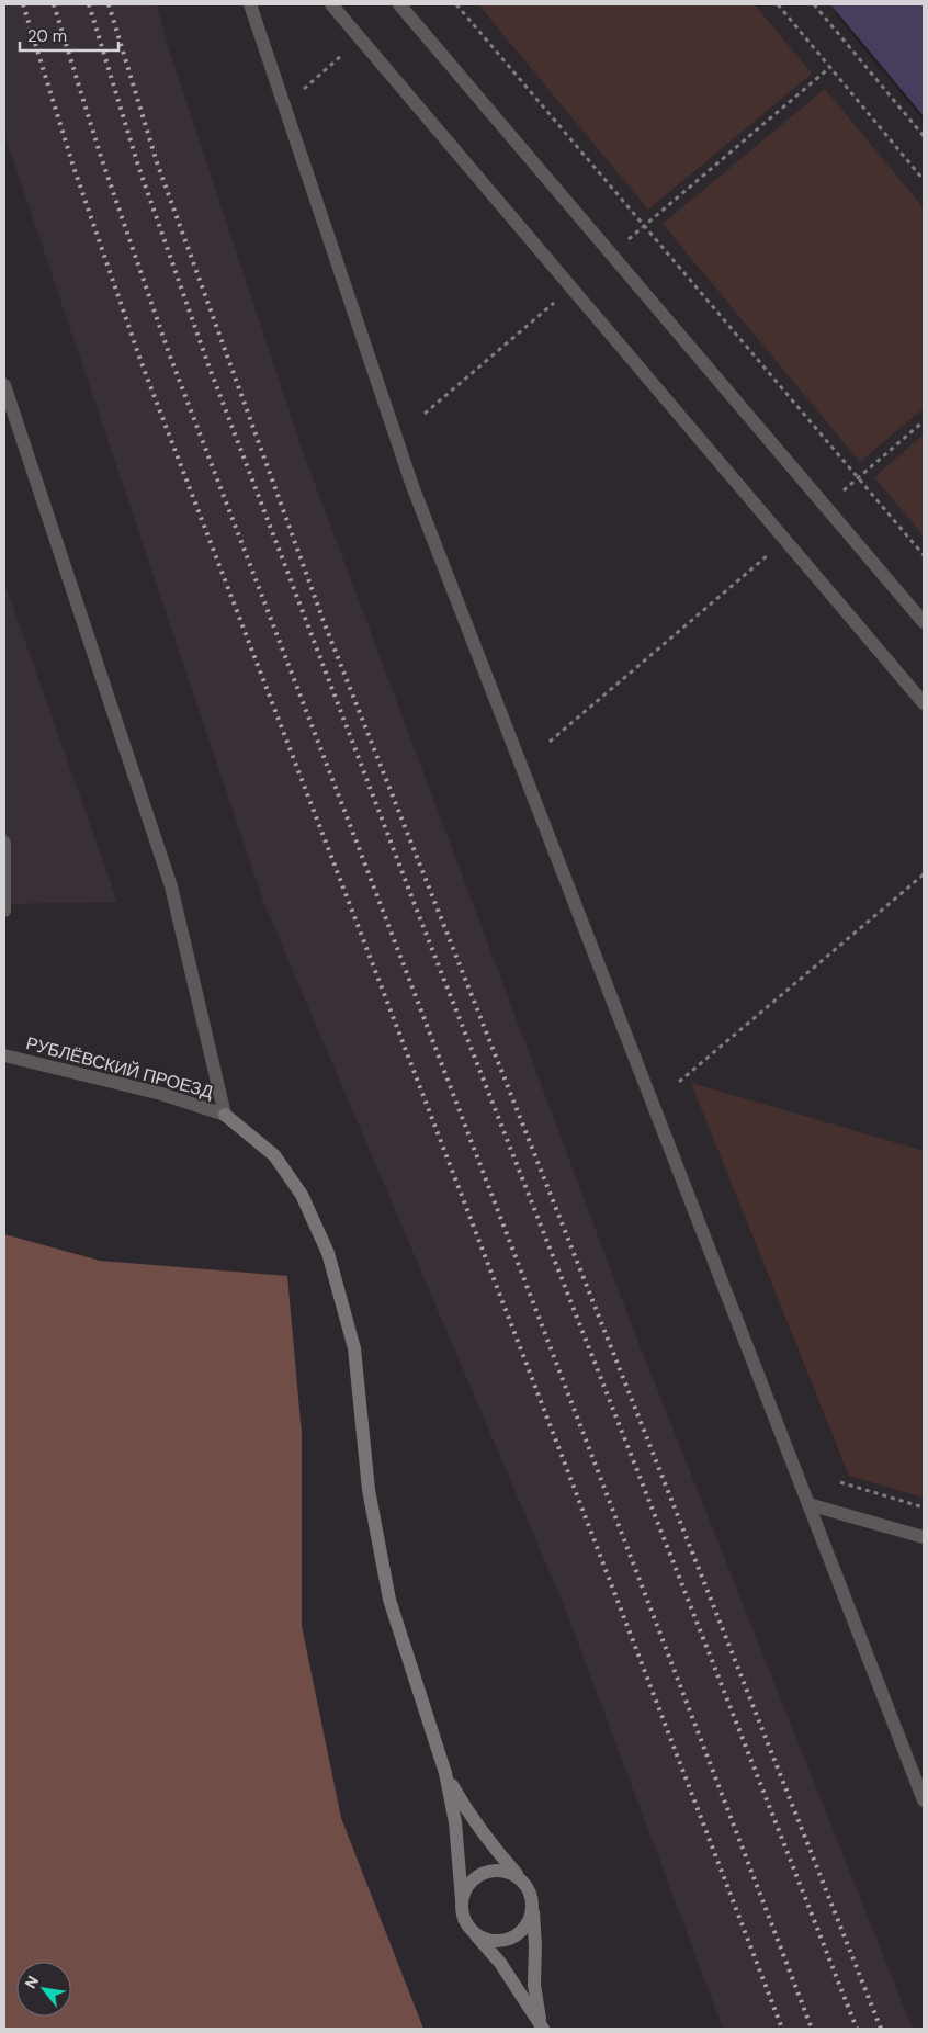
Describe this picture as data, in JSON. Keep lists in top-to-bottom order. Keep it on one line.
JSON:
{"streets":{"street":["РУБЛЁВСКИЙ ПРОЕЗД"]},"scale_bar":"20 m","north":"top left"}
